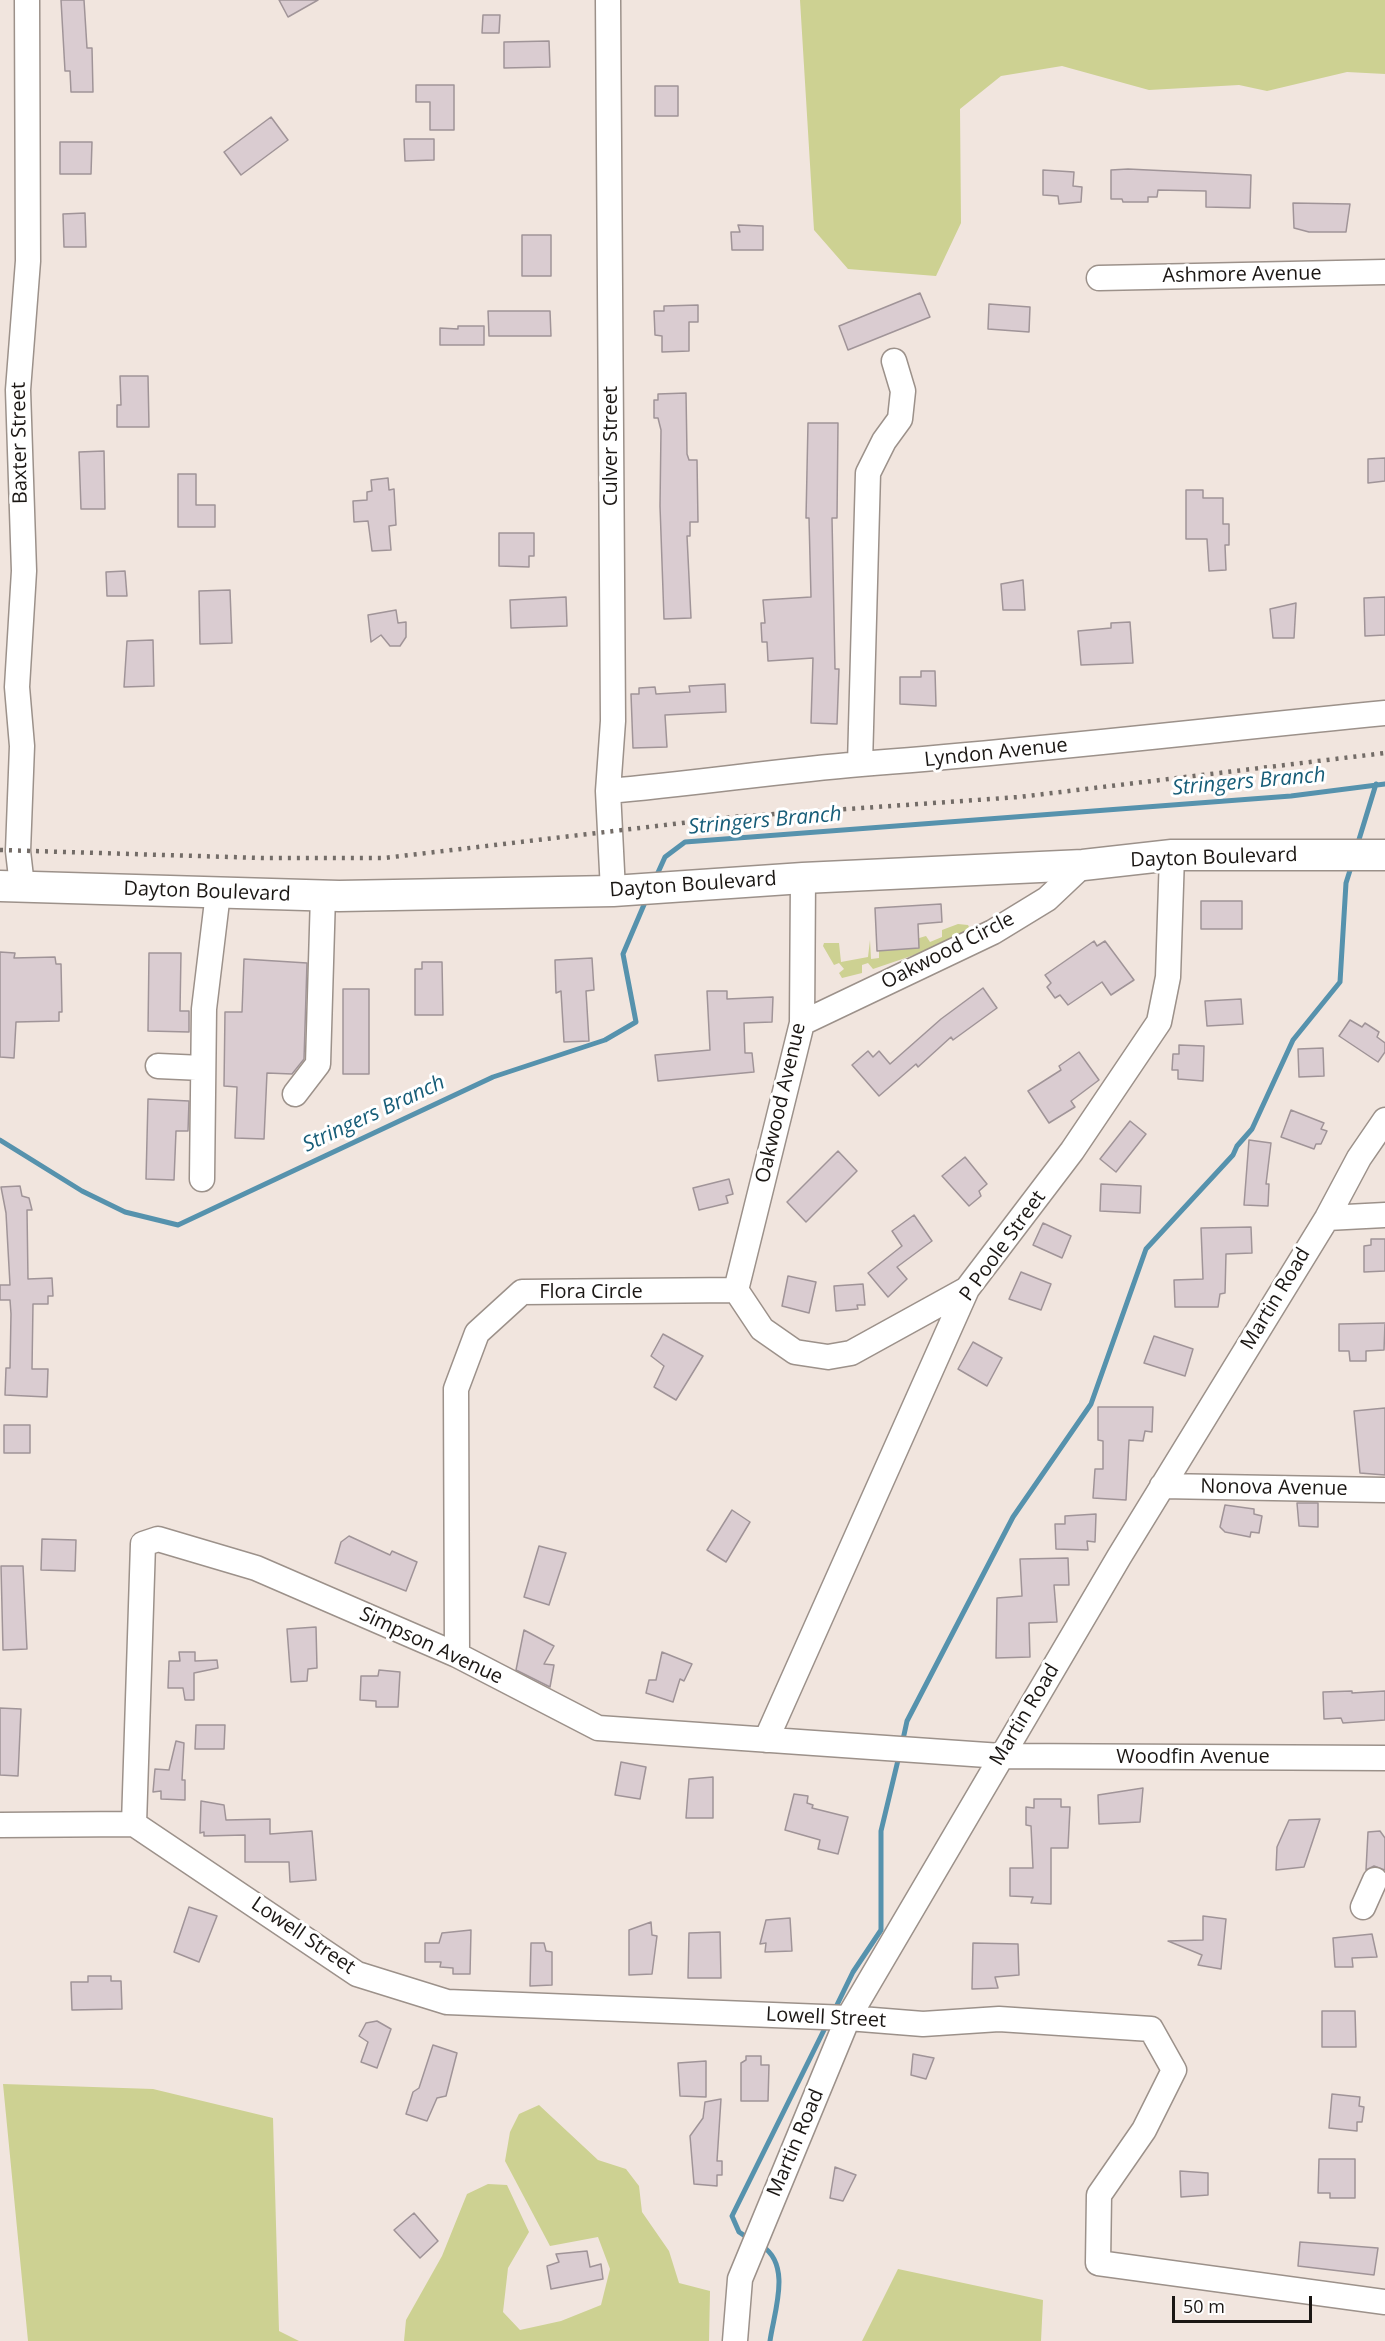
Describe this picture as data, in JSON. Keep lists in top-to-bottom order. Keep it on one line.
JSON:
{"streets":{"main road":["Dayton Boulevard"],"street":["Ashmore Avenue","Baxter Street","Culver Street","Lyndon Avenue","Oakwood Circle","Oakwood Avenue","P Poole Street","Flora Circle","Martin Road","Nonova Avenue","Simpson Avenue","Woodfin Avenue","Lowell Street"]},"crossings":[["Baxter Street","Dayton Boulevard"],["Culver Street","Lyndon Avenue"],["Culver Street","Dayton Boulevard"],["Dayton Boulevard","Oakwood Circle"],["Dayton Boulevard","Oakwood Avenue"],["Dayton Boulevard","P Poole Street"],["Oakwood Circle","Oakwood Avenue"],["Oakwood Avenue","Flora Circle"],["P Poole Street","Simpson Avenue"],["Flora Circle","Simpson Avenue"],["Martin Road","Nonova Avenue"],["Martin Road","Simpson Avenue"],["Martin Road","Woodfin Avenue"],["Martin Road","Lowell Street"],["Simpson Avenue","Woodfin Avenue"],["Simpson Avenue","Lowell Street"]],"water":["Stringers Branch"],"scale_bar":"50 m"}
